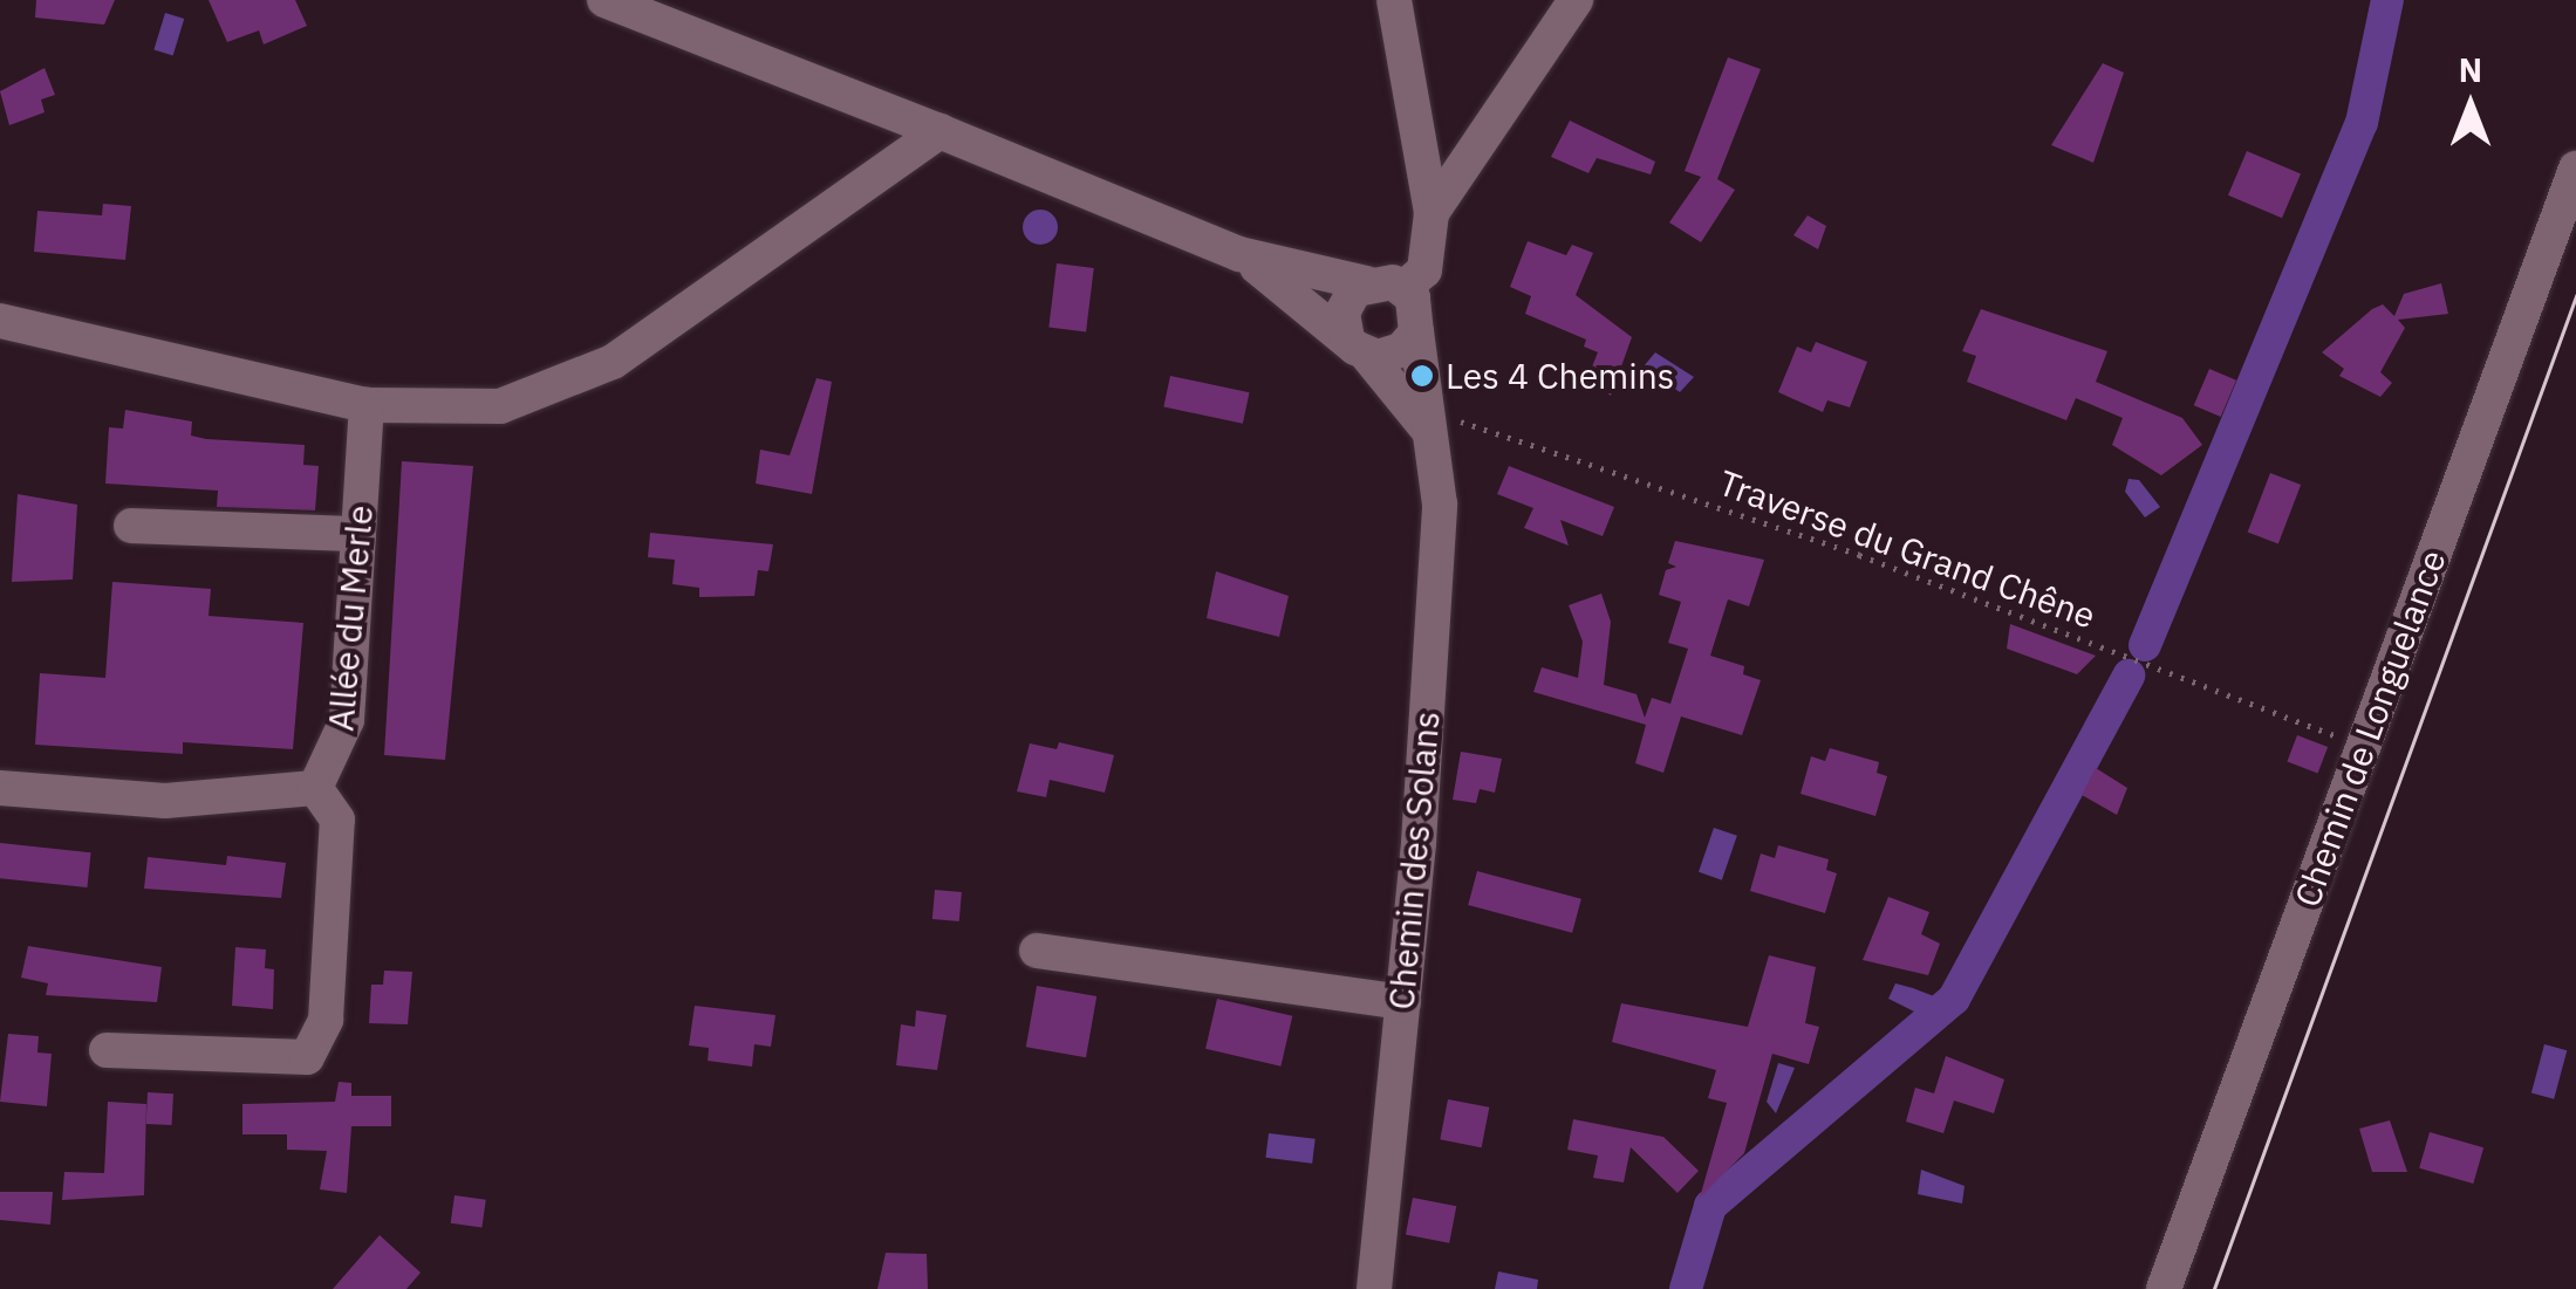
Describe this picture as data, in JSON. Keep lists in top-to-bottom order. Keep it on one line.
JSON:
{"streets":{"street":["Allée du Merle","Chemin de Longuelance","Chemin des Solans"],"path":["Traverse du Grand Chêne"]},"crossings":[["Traverse du Grand Chêne","Chemin de Longuelance"],["Traverse du Grand Chêne","Chemin des Solans"]],"places":["Les 4 Chemins"],"north":"top"}
